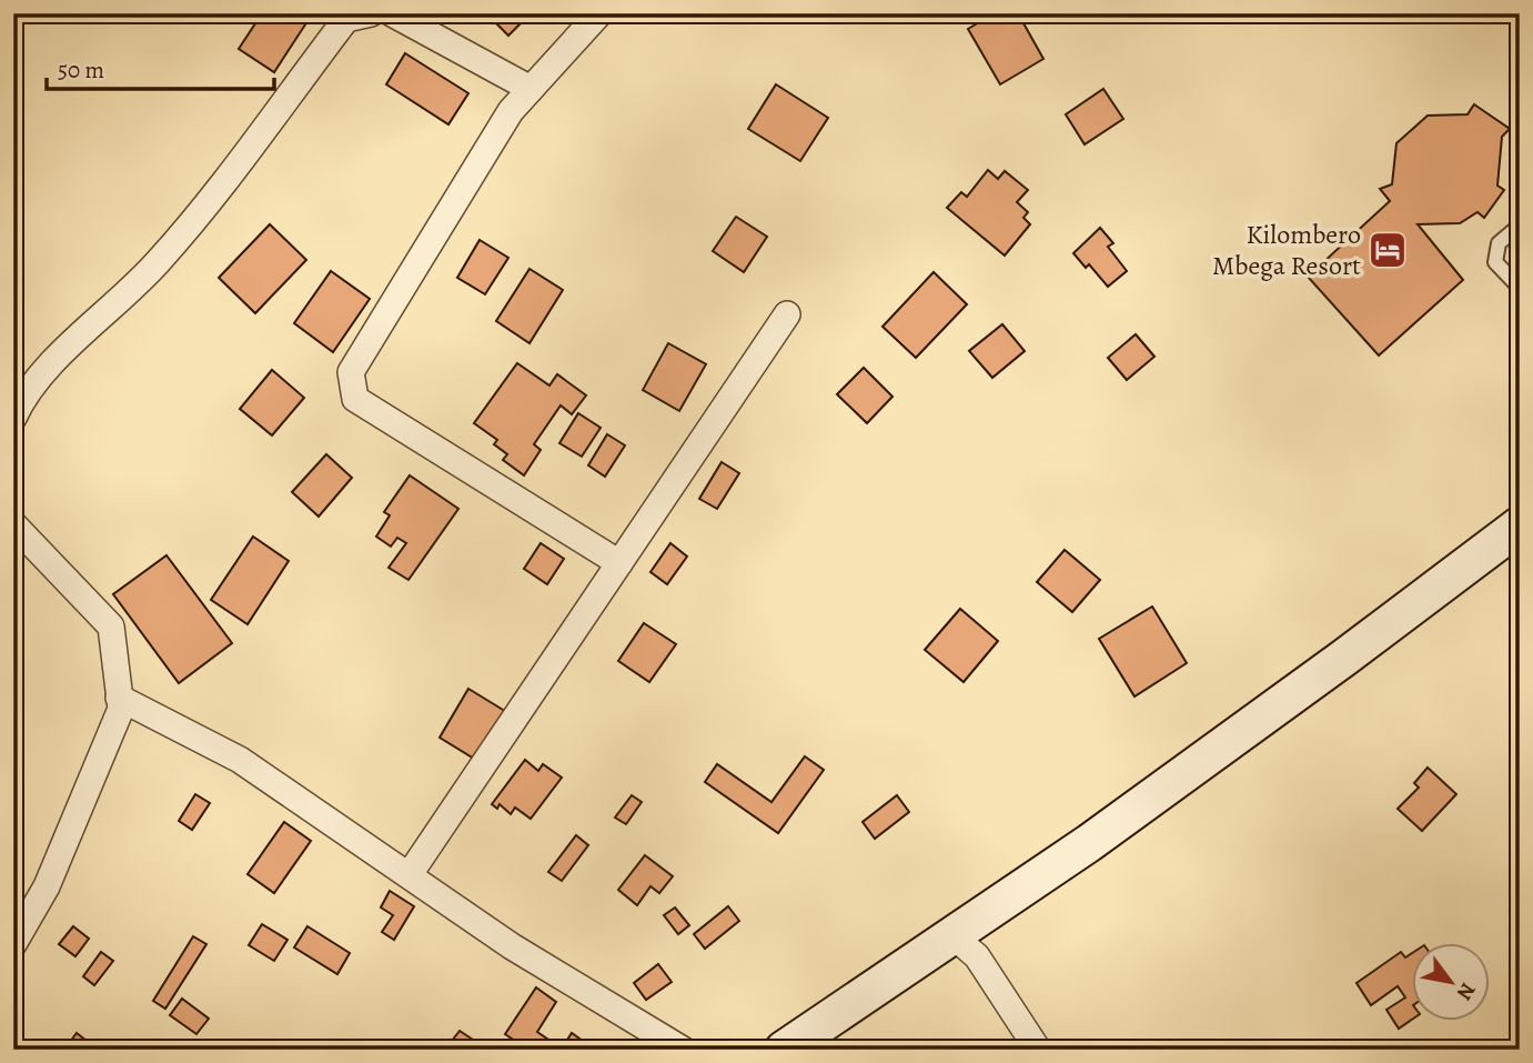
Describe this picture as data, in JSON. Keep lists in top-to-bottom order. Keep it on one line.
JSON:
{"places":{"hotel":["Kilombero Mbega Resort"]},"scale_bar":"50 m","north":"bottom right"}
